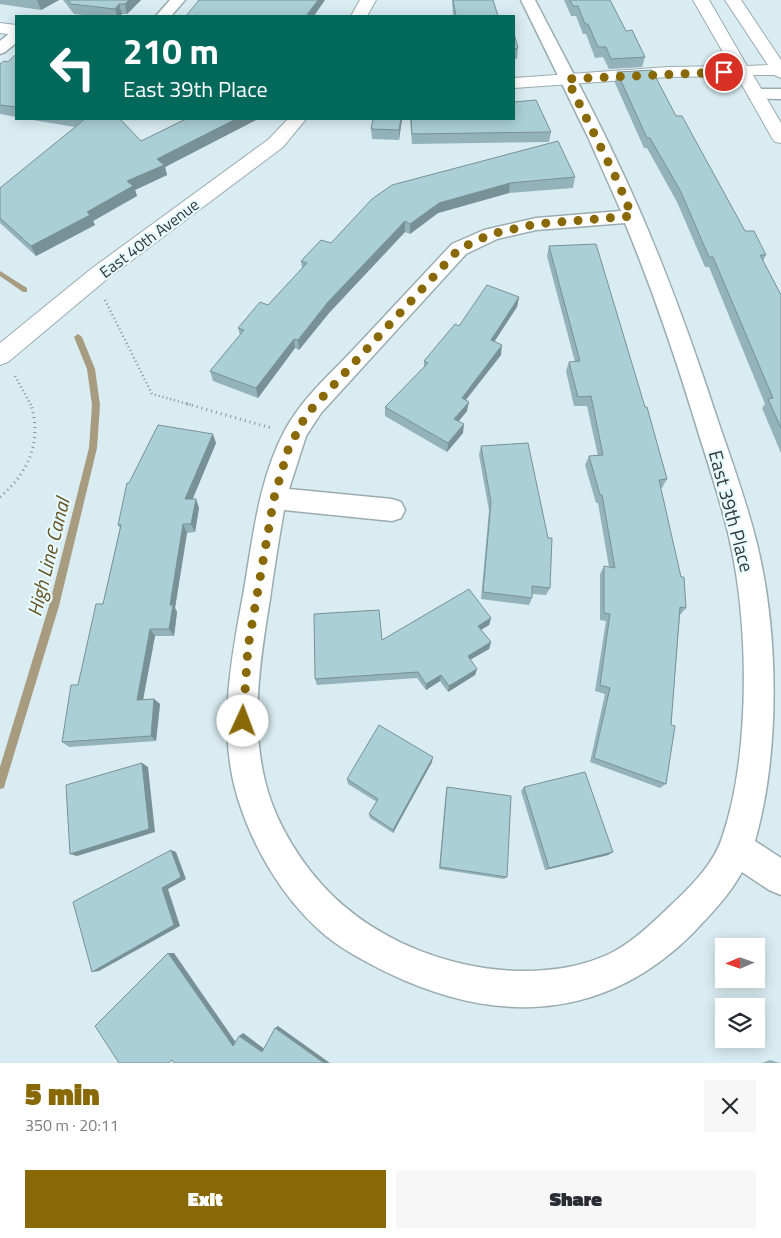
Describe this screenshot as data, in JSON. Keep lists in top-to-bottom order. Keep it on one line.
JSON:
{"streets":{"street":["East 40th Avenue","East 39th Place"]},"water":["High Line Canal"],"north":"left","page":{"turn":["210 m","East 39th Place"],"heading":["5 min","350 m · 20:11"],"buttons":["Exit","Share"]}}
